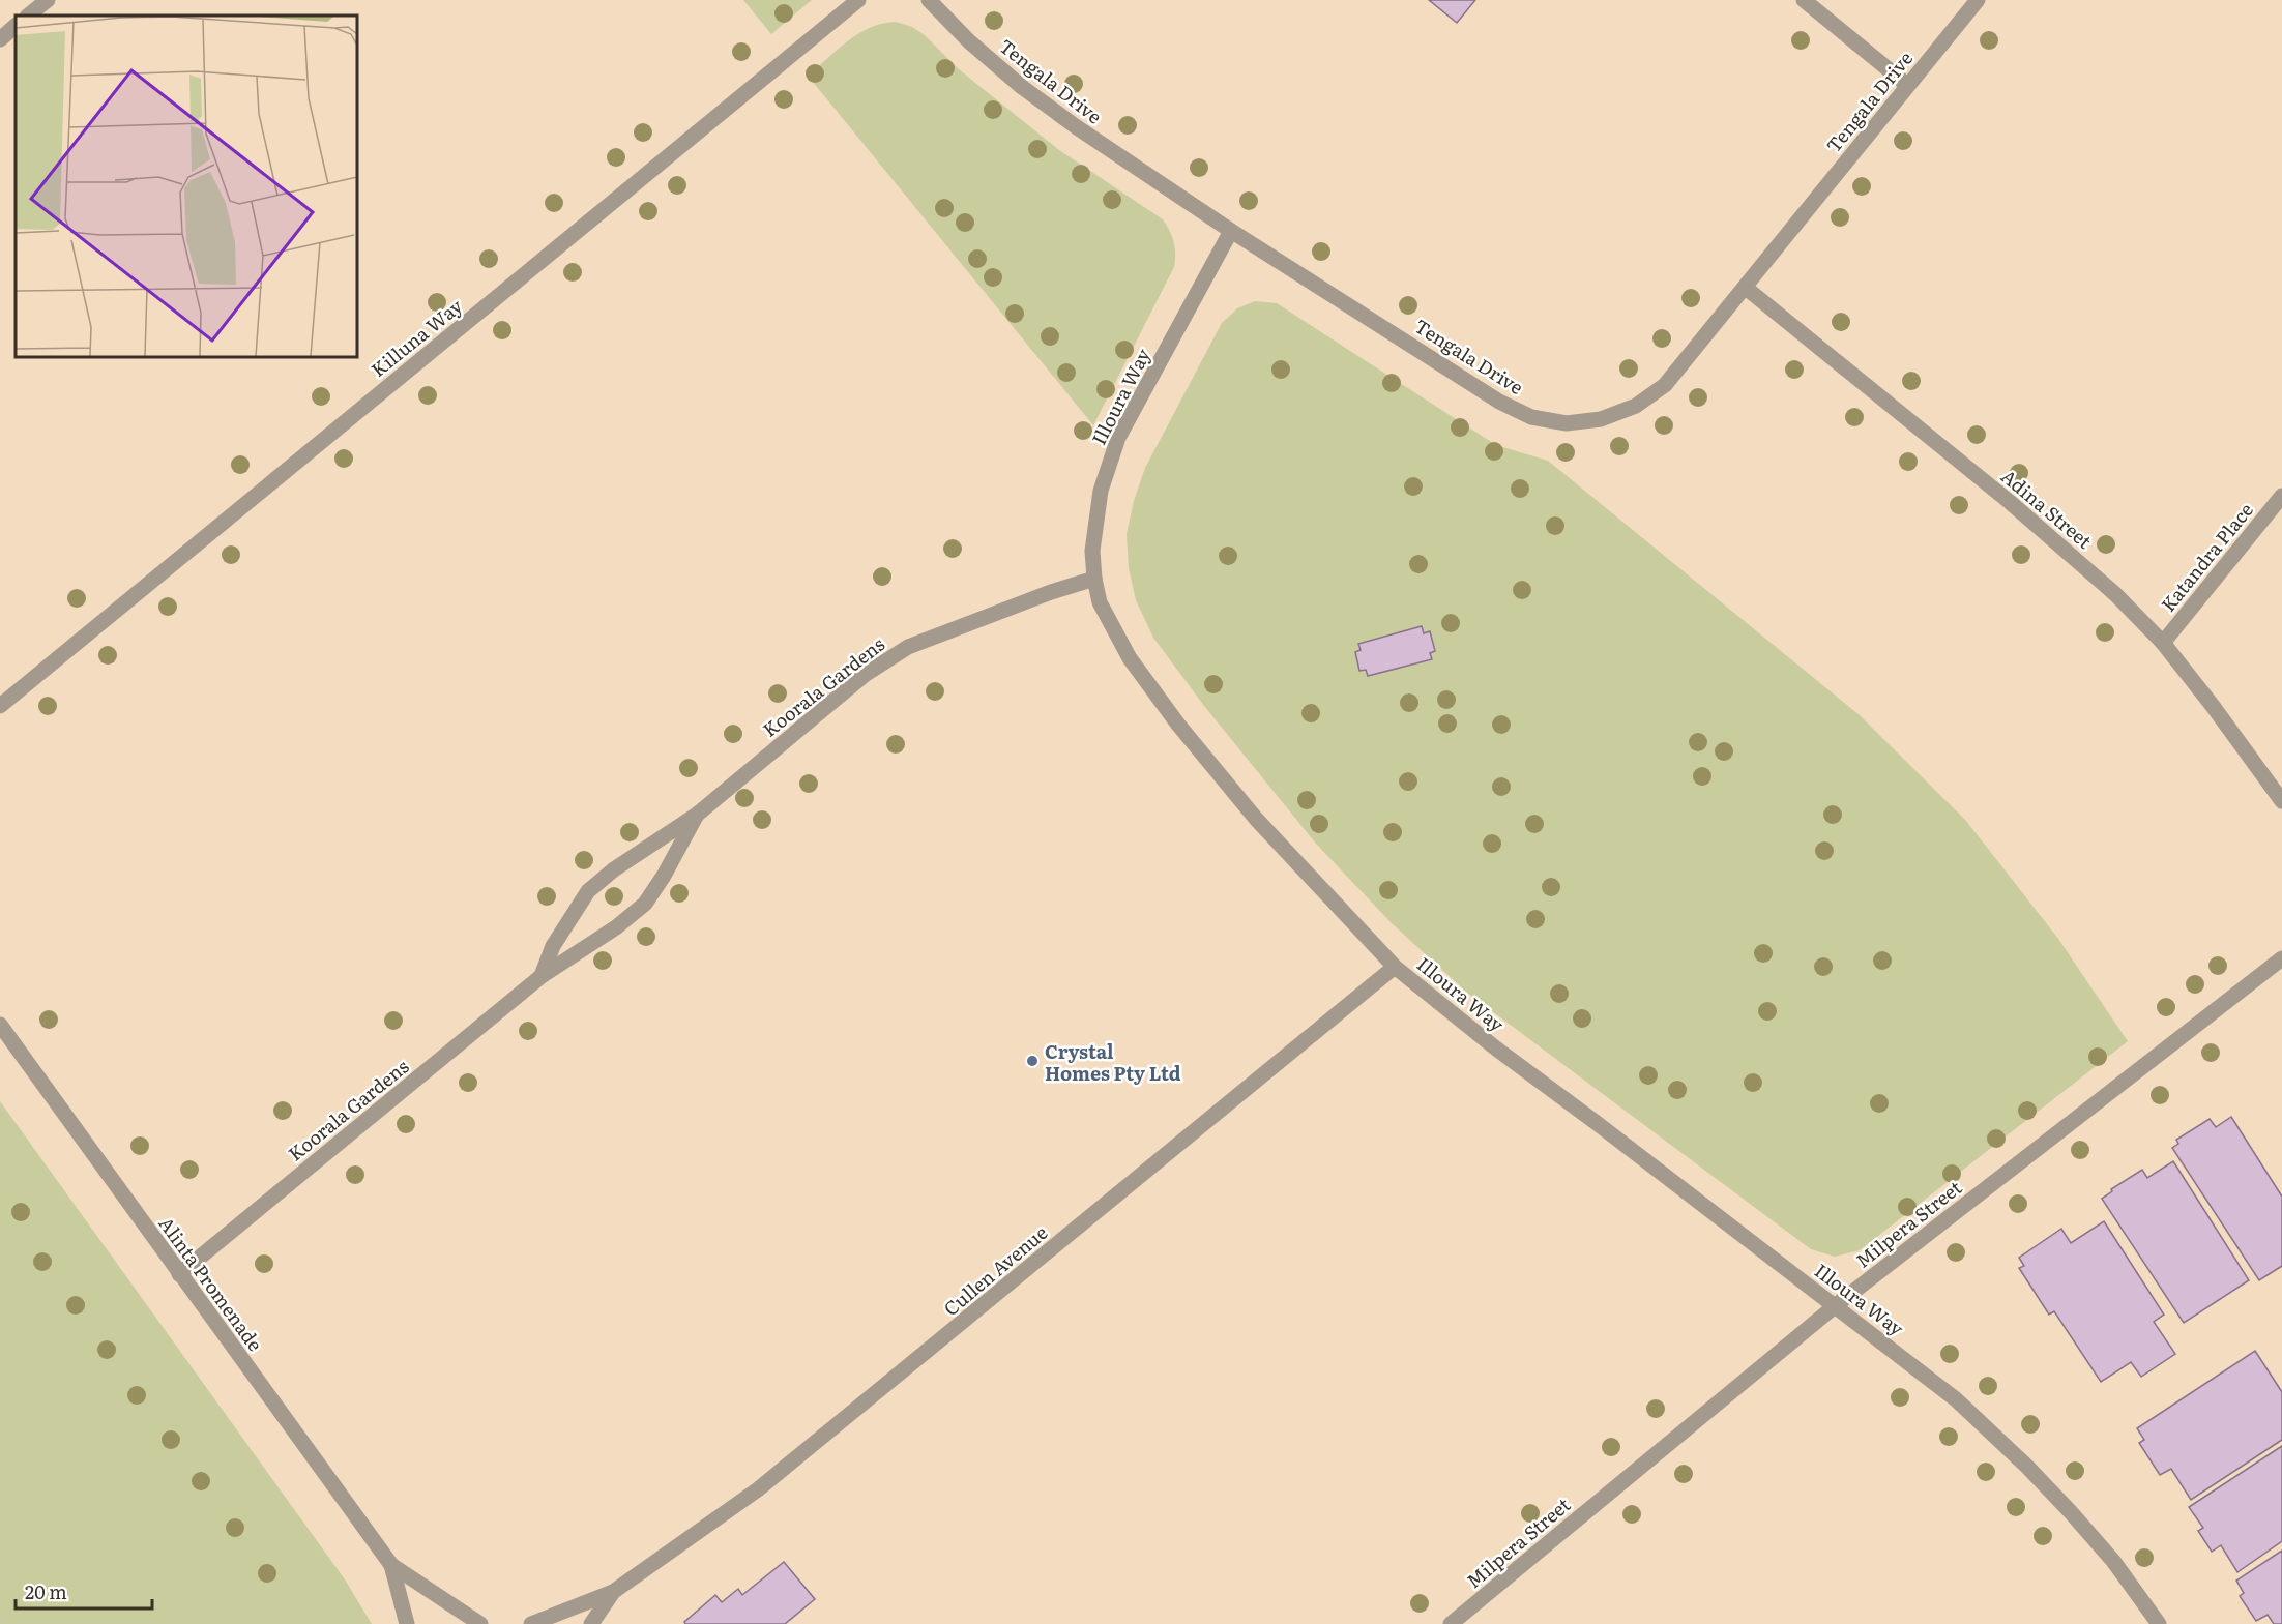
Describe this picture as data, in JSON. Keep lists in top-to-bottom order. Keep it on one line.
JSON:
{"streets":{"street":["Tengala Drive","Killuna Way","Illoura Way","Adina Street","Katandra Place","Koorala Gardens","Milpera Street","Cullen Avenue","Alinta Promenade"]},"crossings":[["Tengala Drive","Illoura Way"],["Tengala Drive","Adina Street"],["Illoura Way","Koorala Gardens"],["Illoura Way","Milpera Street"],["Illoura Way","Cullen Avenue"],["Adina Street","Katandra Place"],["Koorala Gardens","Alinta Promenade"]],"places":["Crystal Homes Pty Ltd"],"scale_bar":"20 m"}
